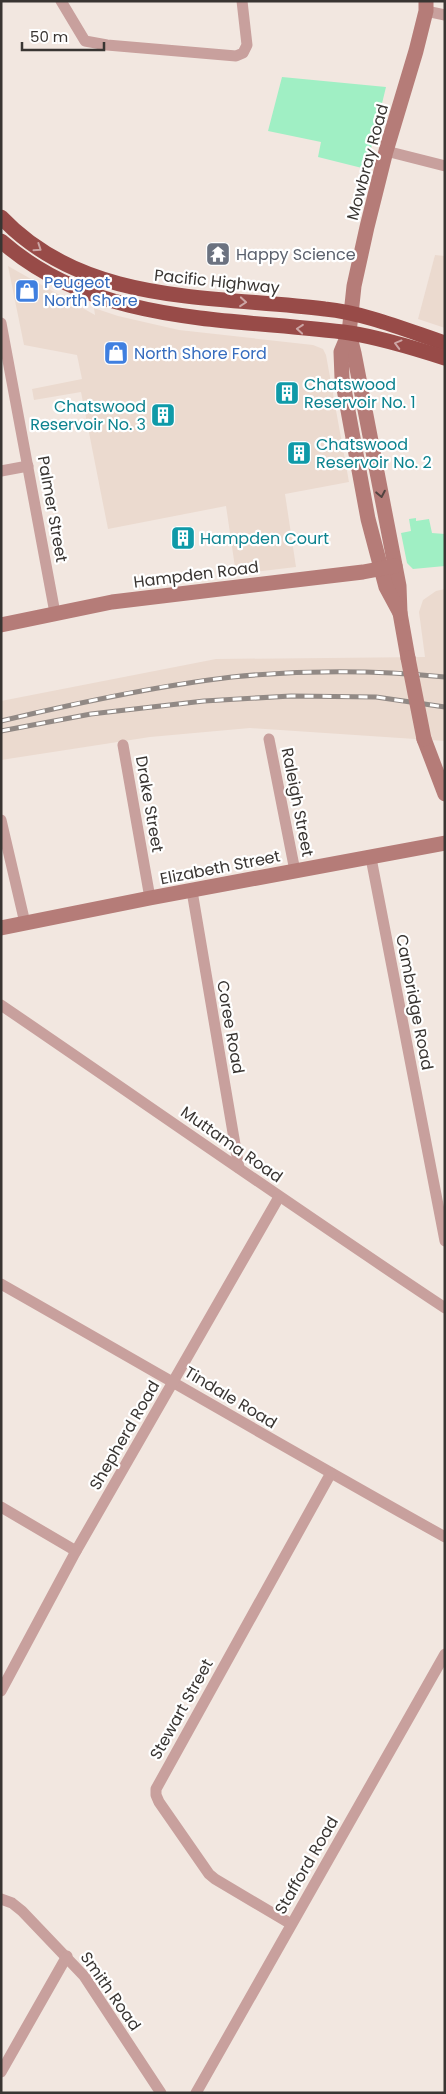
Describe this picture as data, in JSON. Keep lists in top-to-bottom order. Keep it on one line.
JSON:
{"streets":{"highway":["Pacific Highway"],"street":["Mowbray Road","Palmer Street","Hampden Road","Raleigh Street","Drake Street","Elizabeth Street","Cambridge Road","Coree Road","Muttama Road","Tindale Road","Shepherd Road","Stewart Street","Stafford Road","Smith Road"]},"crossings":[["Mowbray Road","Pacific Highway"],["Mowbray Road","Hampden Road"],["Palmer Street","Hampden Road"],["Raleigh Street","Elizabeth Street"],["Drake Street","Elizabeth Street"],["Elizabeth Street","Cambridge Road"],["Elizabeth Street","Coree Road"],["Coree Road","Muttama Road"],["Muttama Road","Shepherd Road"],["Tindale Road","Shepherd Road"],["Tindale Road","Stewart Street"],["Stewart Street","Stafford Road"]],"places":{"temple":["Happy Science"],"shop":["Peugeot North Shore","North Shore Ford"],"building":["Chatswood Reservoir No. 1","Chatswood Reservoir No. 3","Chatswood Reservoir No. 2","Hampden Court"]},"scale_bar":"50 m"}
